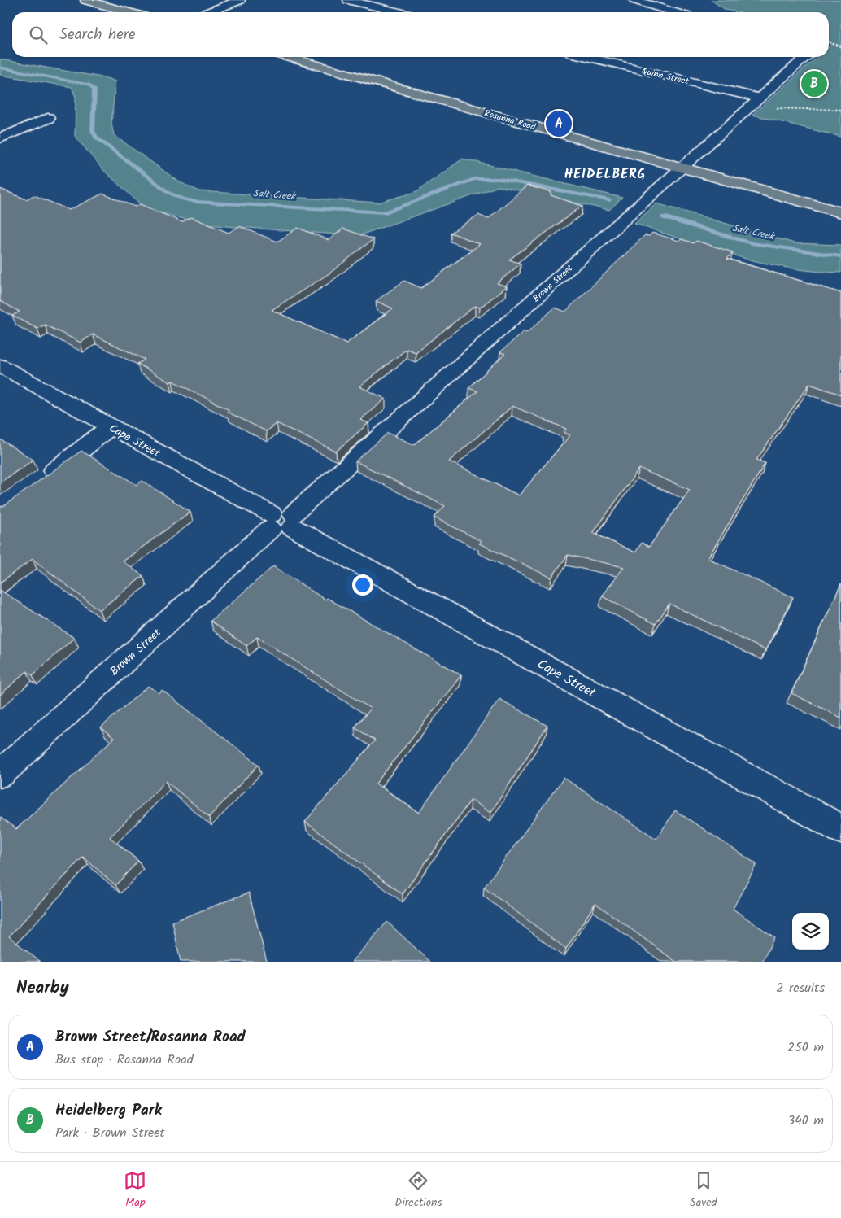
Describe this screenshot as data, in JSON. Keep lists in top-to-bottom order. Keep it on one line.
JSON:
{"streets":{"highway":["Rosanna Road"],"street":["Quinn Street","Brown Street","Cape Street"]},"crossings":[["Quinn Street","Brown Street"],["Rosanna Road","Brown Street"],["Brown Street","Cape Street"]],"districts":["HEIDELBERG"],"water":["Salt Creek"],"page":{"search":"Search here","pins":["B","A"],"heading":["Nearby","2 results"],"list":[{"mark":"A","name":"Brown Street/Rosanna Road","note":"Bus stop · Rosanna Road","value":"250 m"},{"mark":"B","name":"Heidelberg Park","note":"Park · Brown Street","value":"340 m"}],"nav":["Map","Directions","Saved"]}}
